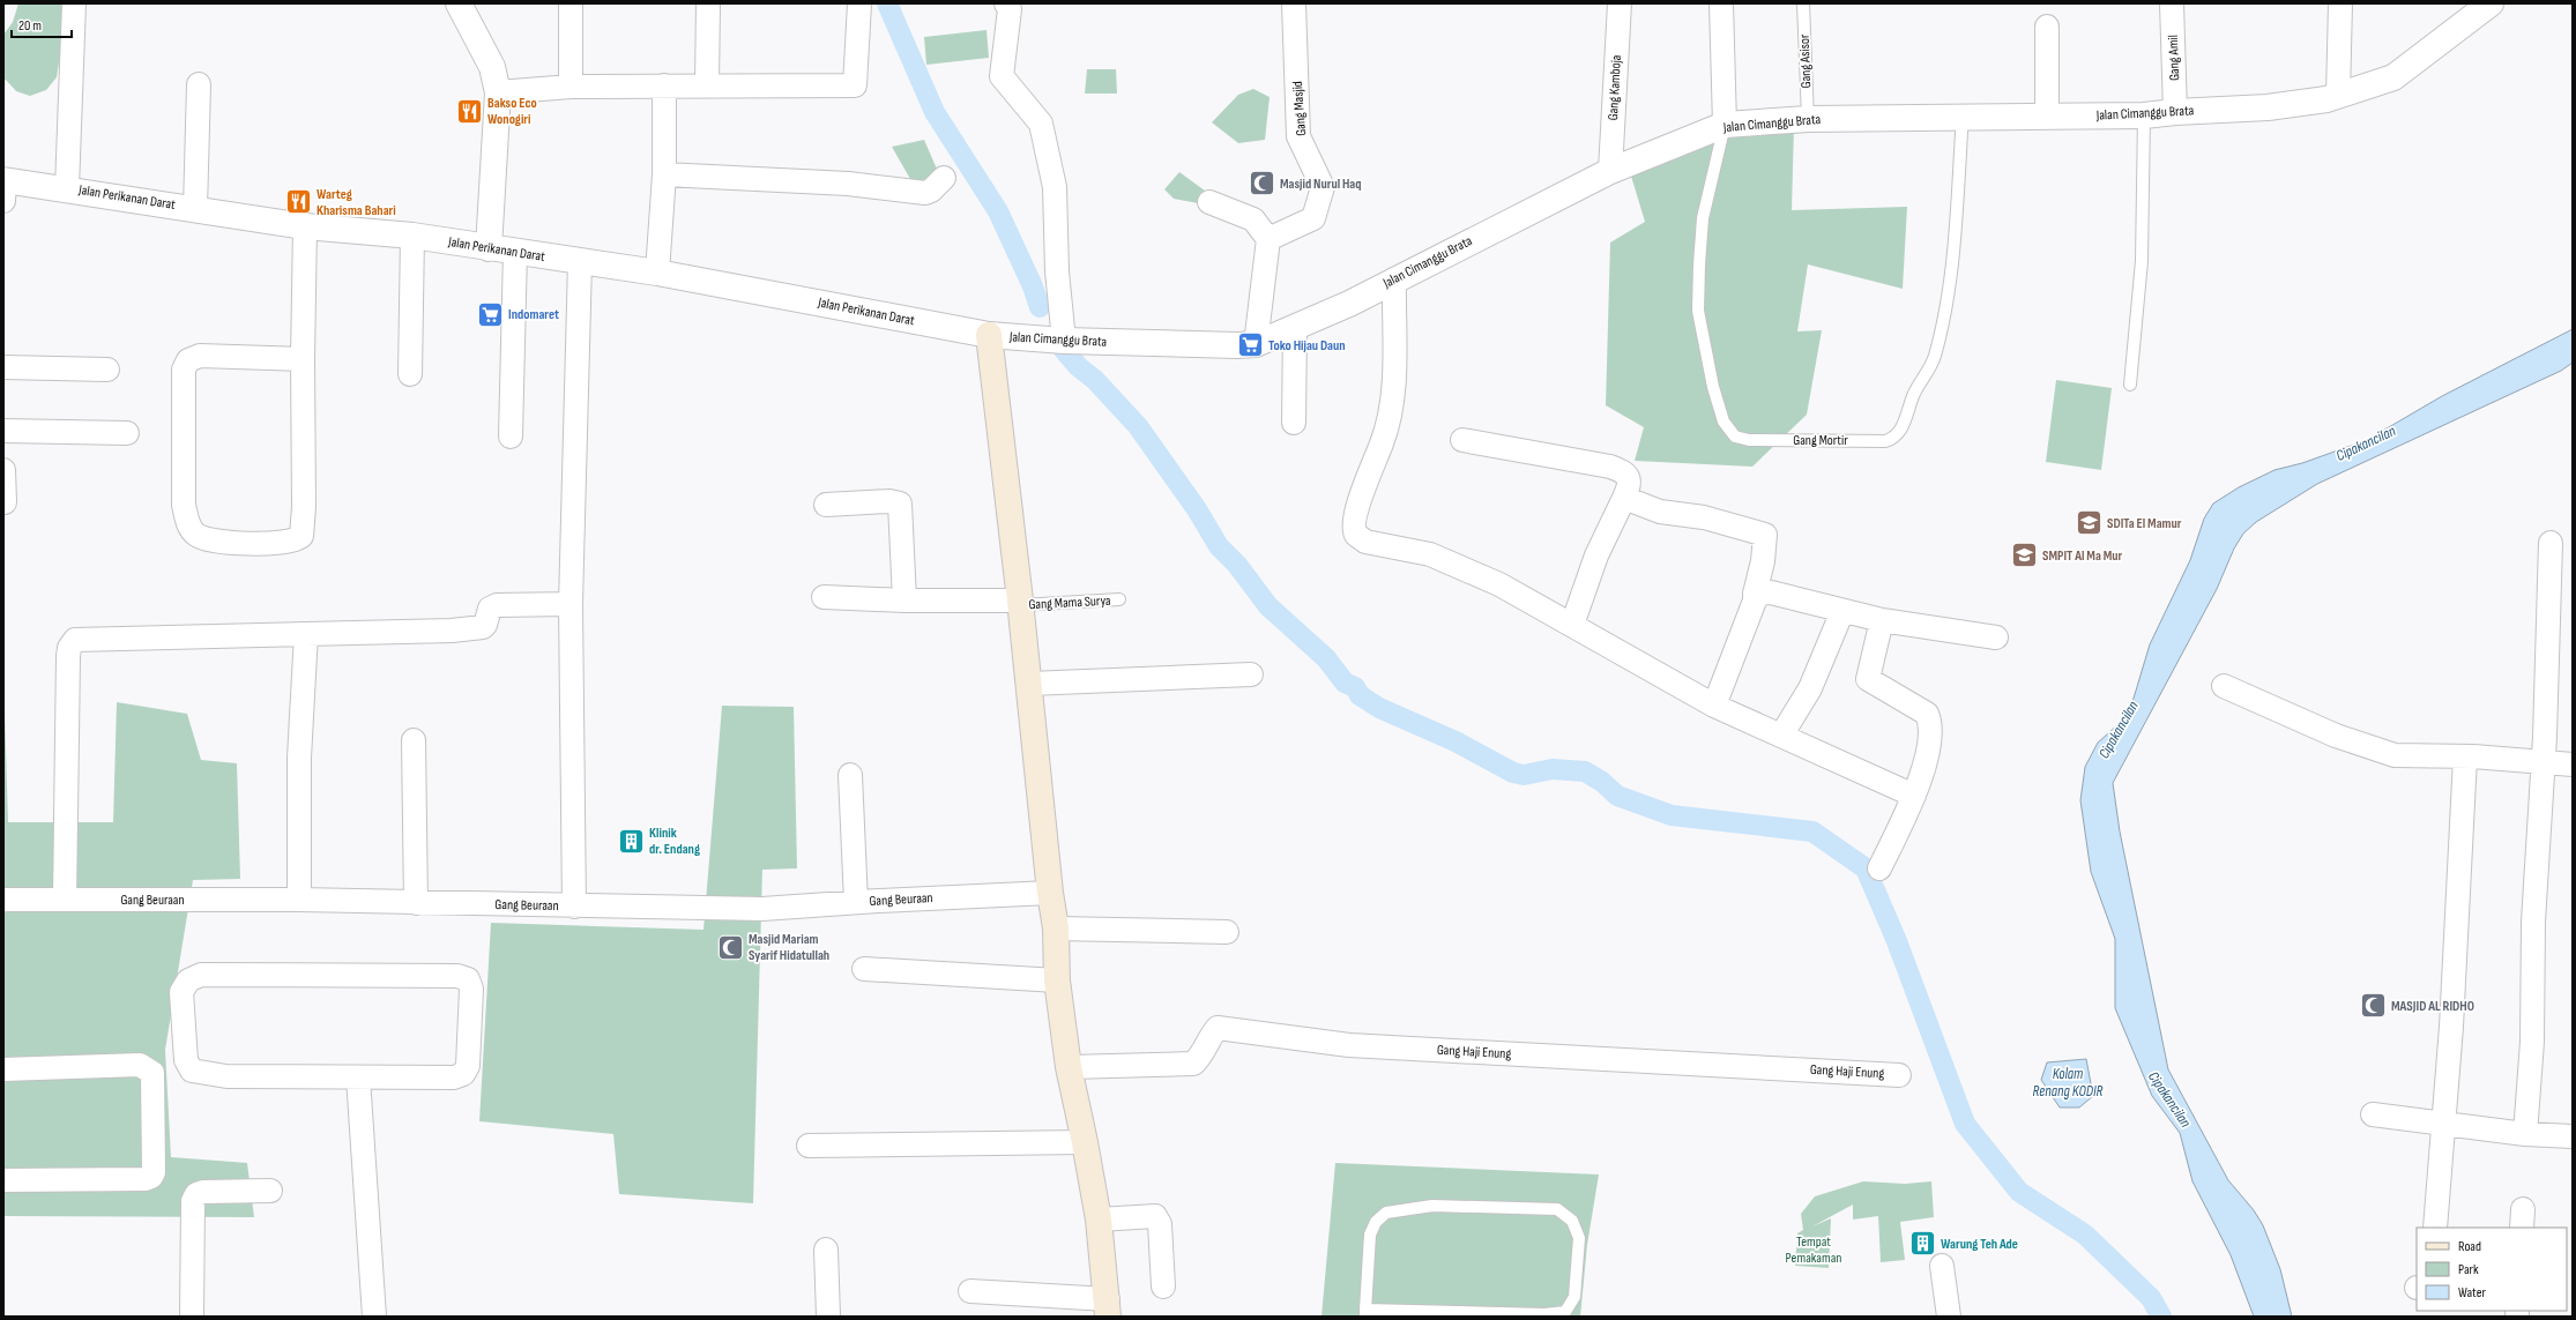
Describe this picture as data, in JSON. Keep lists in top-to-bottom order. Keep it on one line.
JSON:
{"streets":{"street":["Gang Amil","Gang Kamboja","Gang Masjid","Jalan Cimanggu Brata","Jalan Perikanan Darat","Gang Beuraan","Gang Haji Enung"],"lane":["Gang Asisor","Gang Mortir","Gang Mama Surya"]},"crossings":[["Gang Amil","Jalan Cimanggu Brata"],["Gang Asisor","Jalan Cimanggu Brata"],["Gang Kamboja","Jalan Cimanggu Brata"],["Jalan Cimanggu Brata","Jalan Perikanan Darat"],["Jalan Cimanggu Brata","Gang Mortir"]],"water":["Cipakancilan","Kolam Renang KODIR"],"parks":["Tempat Pemakaman"],"places":{"restaurant":["Bakso Eco Wonogiri","Warteg Kharisma Bahari"],"mosque":["Masjid Nurul Haq","Masjid Mariam Syarif Hidatullah","MASJID AL RIDHO"],"supermarket":["Indomaret","Toko Hijau Daun"],"school or university":["SDITa El Mamur","SMPIT Al Ma Mur"],"building":["Klinik dr. Endang","Warung Teh Ade"]},"legend":["Road","Park","Water"],"scale_bar":"20 m"}
